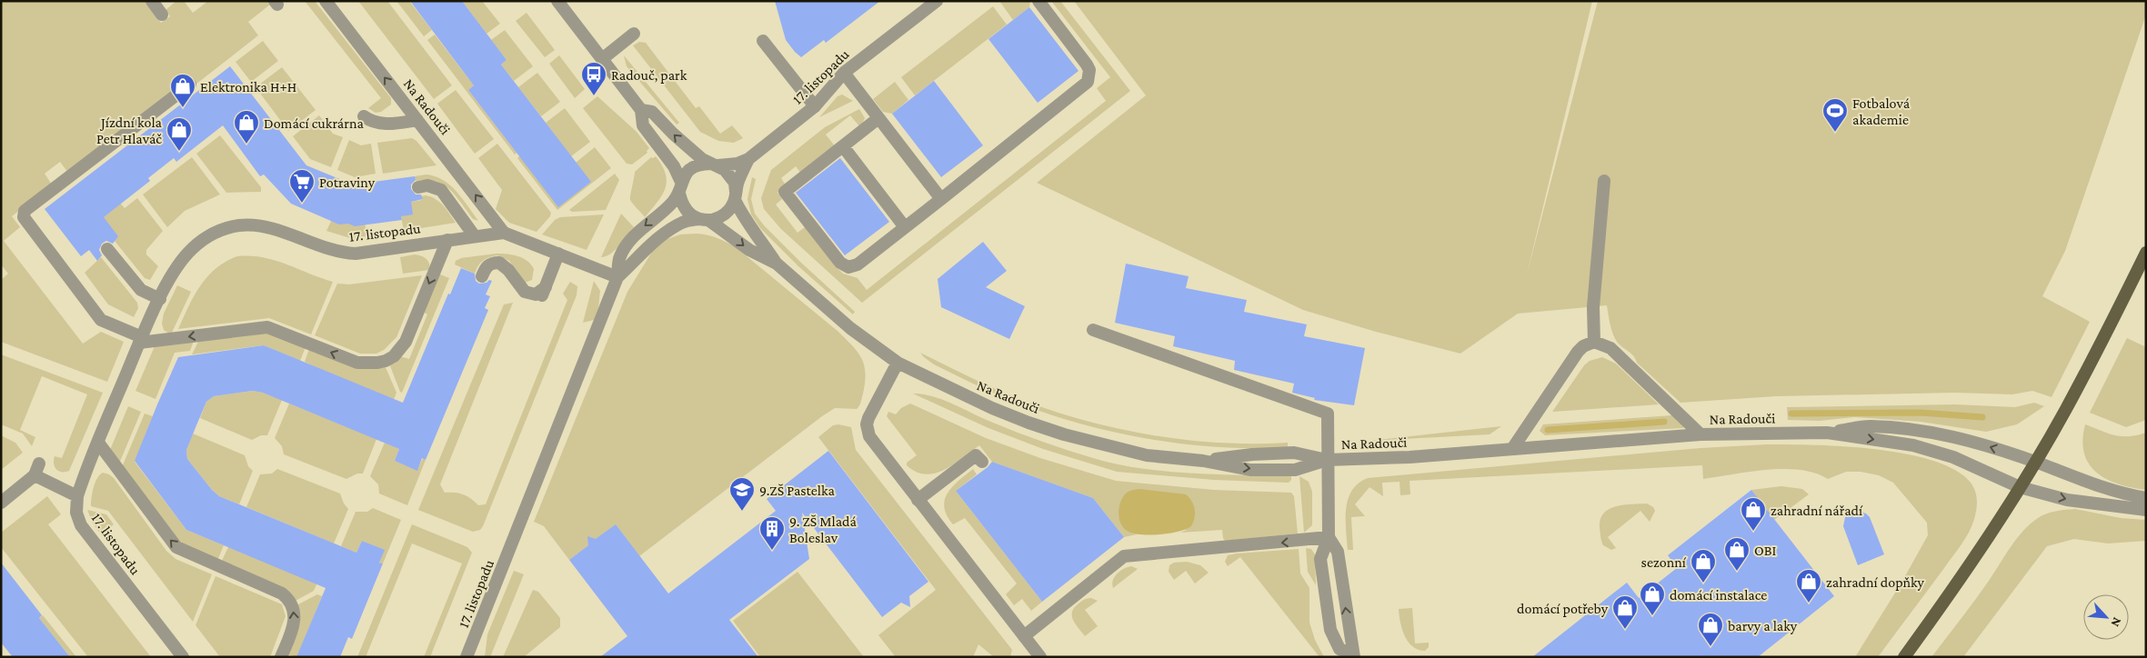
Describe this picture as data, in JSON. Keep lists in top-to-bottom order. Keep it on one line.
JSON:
{"streets":{"street":["17. listopadu","Na Radouči"]},"crossings":[["17. listopadu","Na Radouči"]],"places":{"bus stop":["Radouč, park"],"shop":["Elektronika H+H","Domácí cukrárna","Jízdní kola Petr Hlaváč","zahradní nářadí","OBI","sezonní","zahradní dopňky","domácí instalace","domácí potřeby","barvy a laky"],"sports":["Fotbalová akademie"],"supermarket":["Potraviny"],"school or university":["9.ZŠ Pastelka"],"building":["9. ZŠ Mladá Boleslav"]},"north":"bottom right"}
